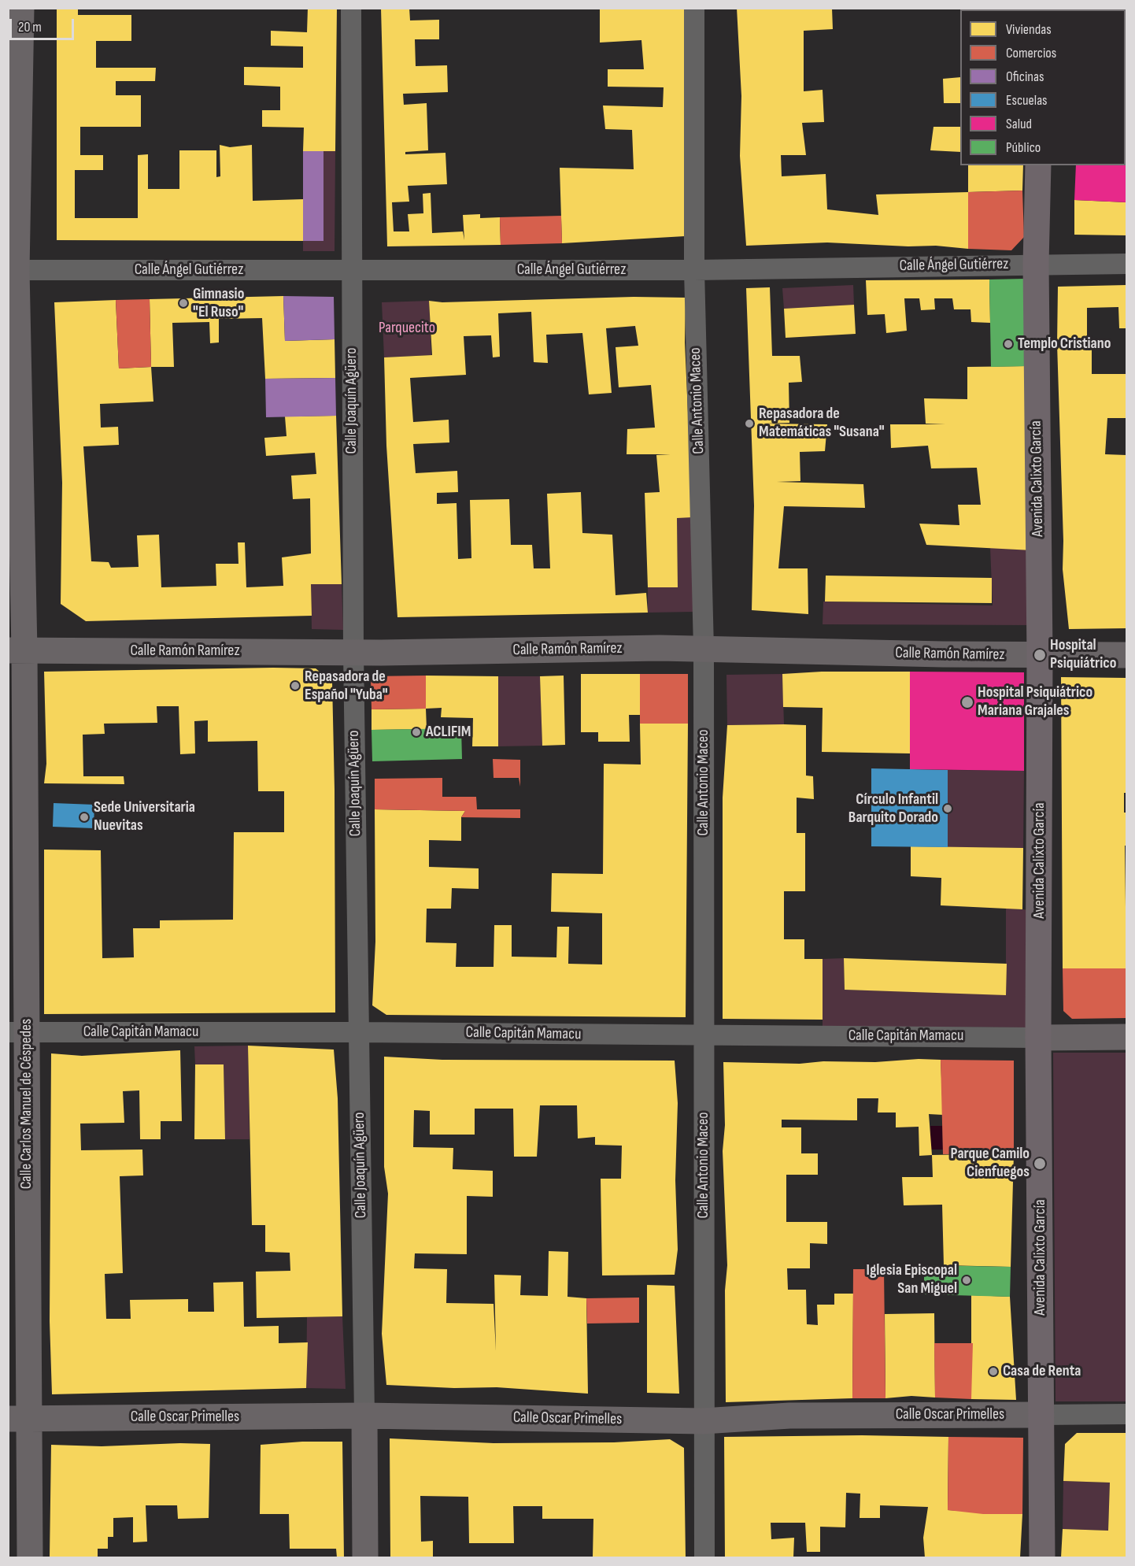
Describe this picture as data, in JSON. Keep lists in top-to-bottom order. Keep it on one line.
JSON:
{"streets":{"main road":["Avenida Calixto García"],"street":["Calle Ángel Gutiérrez","Calle Joaquín Agüero","Calle Antonio Maceo","Calle Ramón Ramírez","Calle Capitán Mamacu","Calle Carlos Manuel de Céspedes","Calle Oscar Primelles"]},"crossings":[["Calle Ángel Gutiérrez","Calle Joaquín Agüero"],["Calle Ángel Gutiérrez","Calle Antonio Maceo"],["Calle Ángel Gutiérrez","Avenida Calixto García"],["Calle Ángel Gutiérrez","Calle Carlos Manuel de Céspedes"],["Calle Joaquín Agüero","Calle Ramón Ramírez"],["Calle Joaquín Agüero","Calle Capitán Mamacu"],["Calle Joaquín Agüero","Calle Oscar Primelles"],["Calle Antonio Maceo","Calle Ramón Ramírez"],["Calle Antonio Maceo","Calle Capitán Mamacu"],["Calle Antonio Maceo","Calle Oscar Primelles"],["Avenida Calixto García","Calle Ramón Ramírez"],["Avenida Calixto García","Calle Capitán Mamacu"],["Avenida Calixto García","Calle Oscar Primelles"],["Calle Ramón Ramírez","Calle Carlos Manuel de Céspedes"],["Calle Capitán Mamacu","Calle Carlos Manuel de Céspedes"],["Calle Carlos Manuel de Céspedes","Calle Oscar Primelles"]],"parks":["Parquecito"],"places":["Gimnasio \"El Ruso\"","Templo Cristiano","Repasadora de Matemáticas \"Susana\"","Hospital Psiquiátrico","Repasadora de Español \"Yuba\"","Hospital Psiquiátrico Mariana Grajales","ACLIFIM","Círculo Infantil Barquito Dorado","Sede Universitaria Nuevitas","Parque Camilo Cienfuegos","Iglesia Episcopal San Miguel","Casa de Renta"],"legend":["Viviendas","Comercios","Oficinas","Escuelas","Salud","Público"],"scale_bar":"20 m"}
